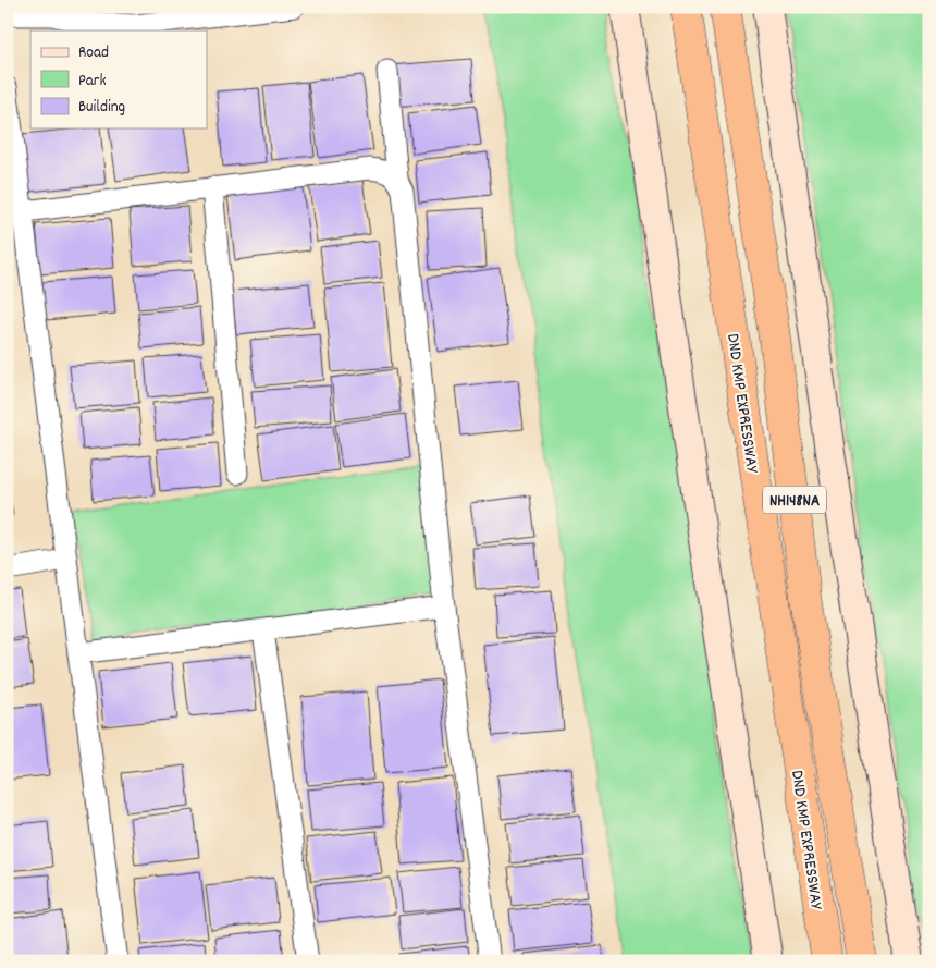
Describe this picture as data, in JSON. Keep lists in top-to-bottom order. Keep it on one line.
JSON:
{"streets":{"highway":["DND KMP EXPRESSWAY","NH148NA"]},"legend":["Road","Park","Building"]}
